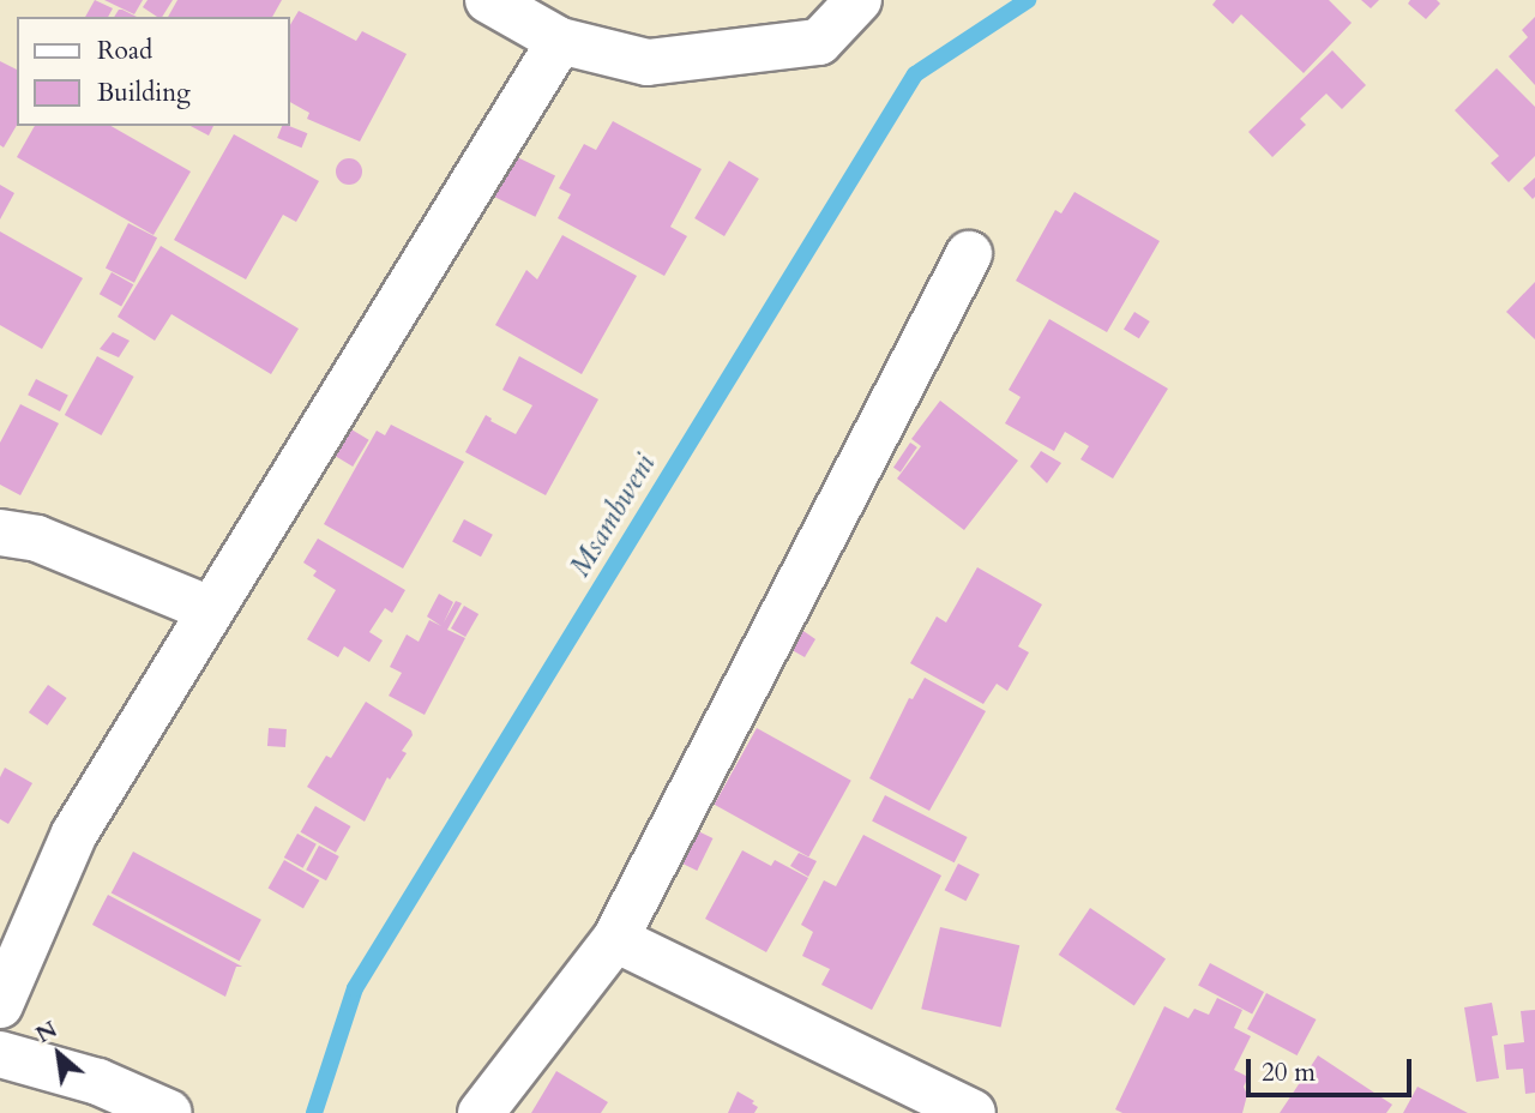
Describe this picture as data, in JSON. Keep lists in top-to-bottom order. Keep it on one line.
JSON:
{"water":["Msambweni"],"legend":["Road","Building"],"scale_bar":"20 m","north":"top left"}
